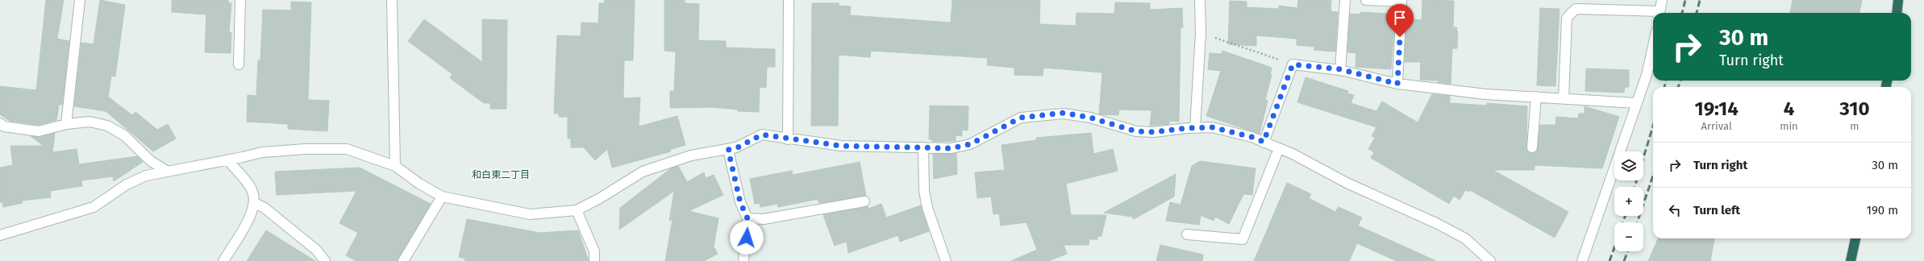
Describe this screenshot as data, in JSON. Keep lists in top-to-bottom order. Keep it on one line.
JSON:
{"districts":["和白東二丁目"],"page":{"turn":["30 m","Turn right"],"eta":["19:14","Arrival","4","min","310","m"],"list":[{"name":"Turn right","value":"30 m"},{"name":"Turn left","value":"190 m"}],"map_buttons":["+","−"]}}
